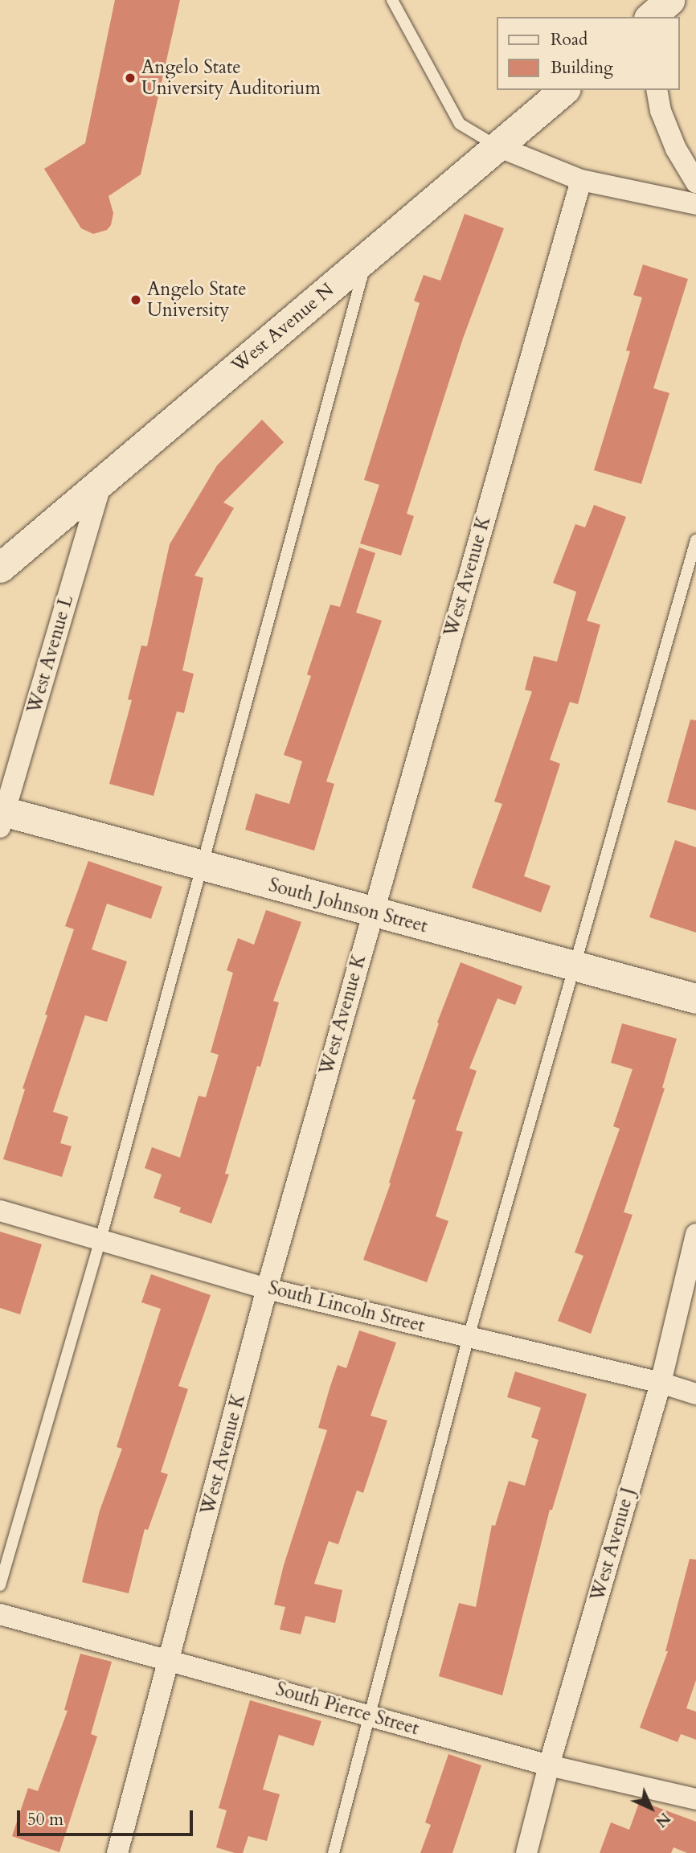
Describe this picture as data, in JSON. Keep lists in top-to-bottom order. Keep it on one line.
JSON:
{"streets":{"main road":["West Avenue N","South Johnson Street"],"street":["West Avenue K","West Avenue L","South Lincoln Street","West Avenue J","South Pierce Street"]},"crossings":[["West Avenue N","West Avenue L"],["West Avenue K","South Johnson Street"],["West Avenue K","South Lincoln Street"],["West Avenue K","South Pierce Street"],["West Avenue L","South Johnson Street"],["South Lincoln Street","West Avenue J"],["West Avenue J","South Pierce Street"]],"places":["Angelo State University Auditorium","Angelo State University"],"legend":["Road","Building"],"scale_bar":"50 m","north":"bottom right"}
